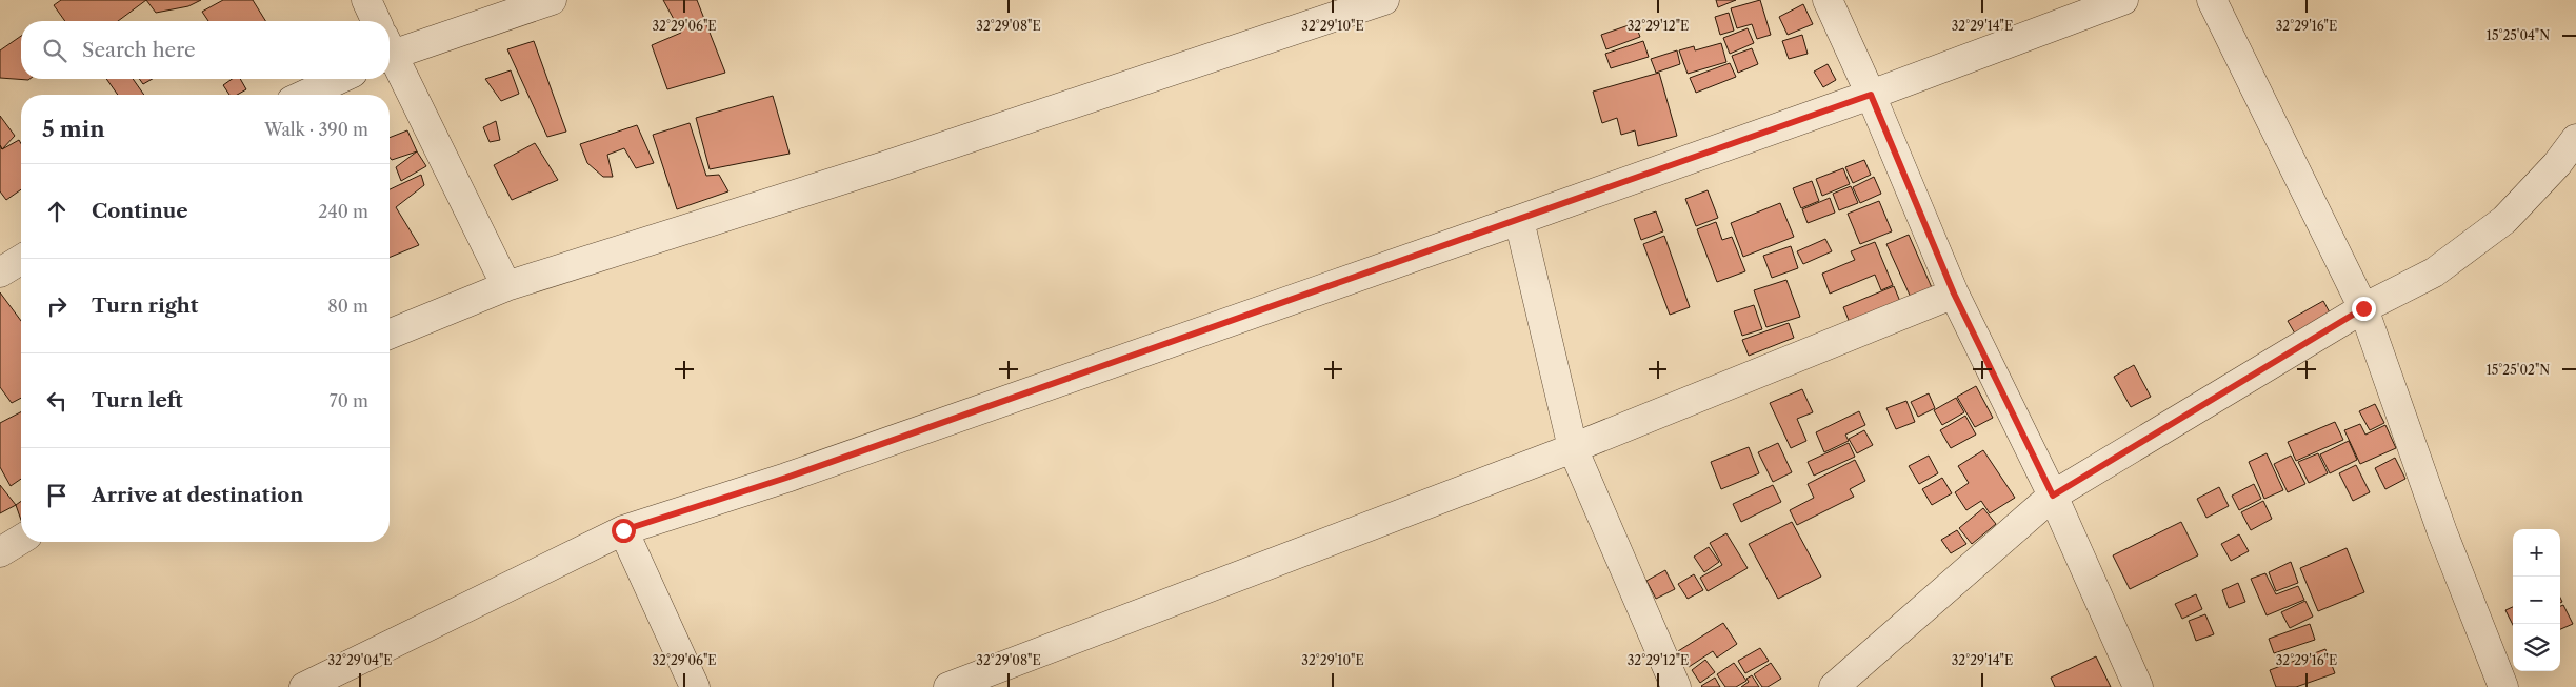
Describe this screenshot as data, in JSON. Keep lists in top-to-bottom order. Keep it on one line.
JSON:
{"page":{"search":"Search here","heading":["5 min","Walk · 390 m"],"list":[["Continue","240 m"],["Turn right","80 m"],["Turn left","70 m"],"Arrive at destination"],"map_buttons":["+","−"]},"coordinates":["32°29'06\"E","32°29'08\"E","32°29'10\"E","32°29'12\"E","32°29'14\"E","32°29'16\"E","15°25'04\"N","15°25'02\"N","32°29'04\"E"]}
